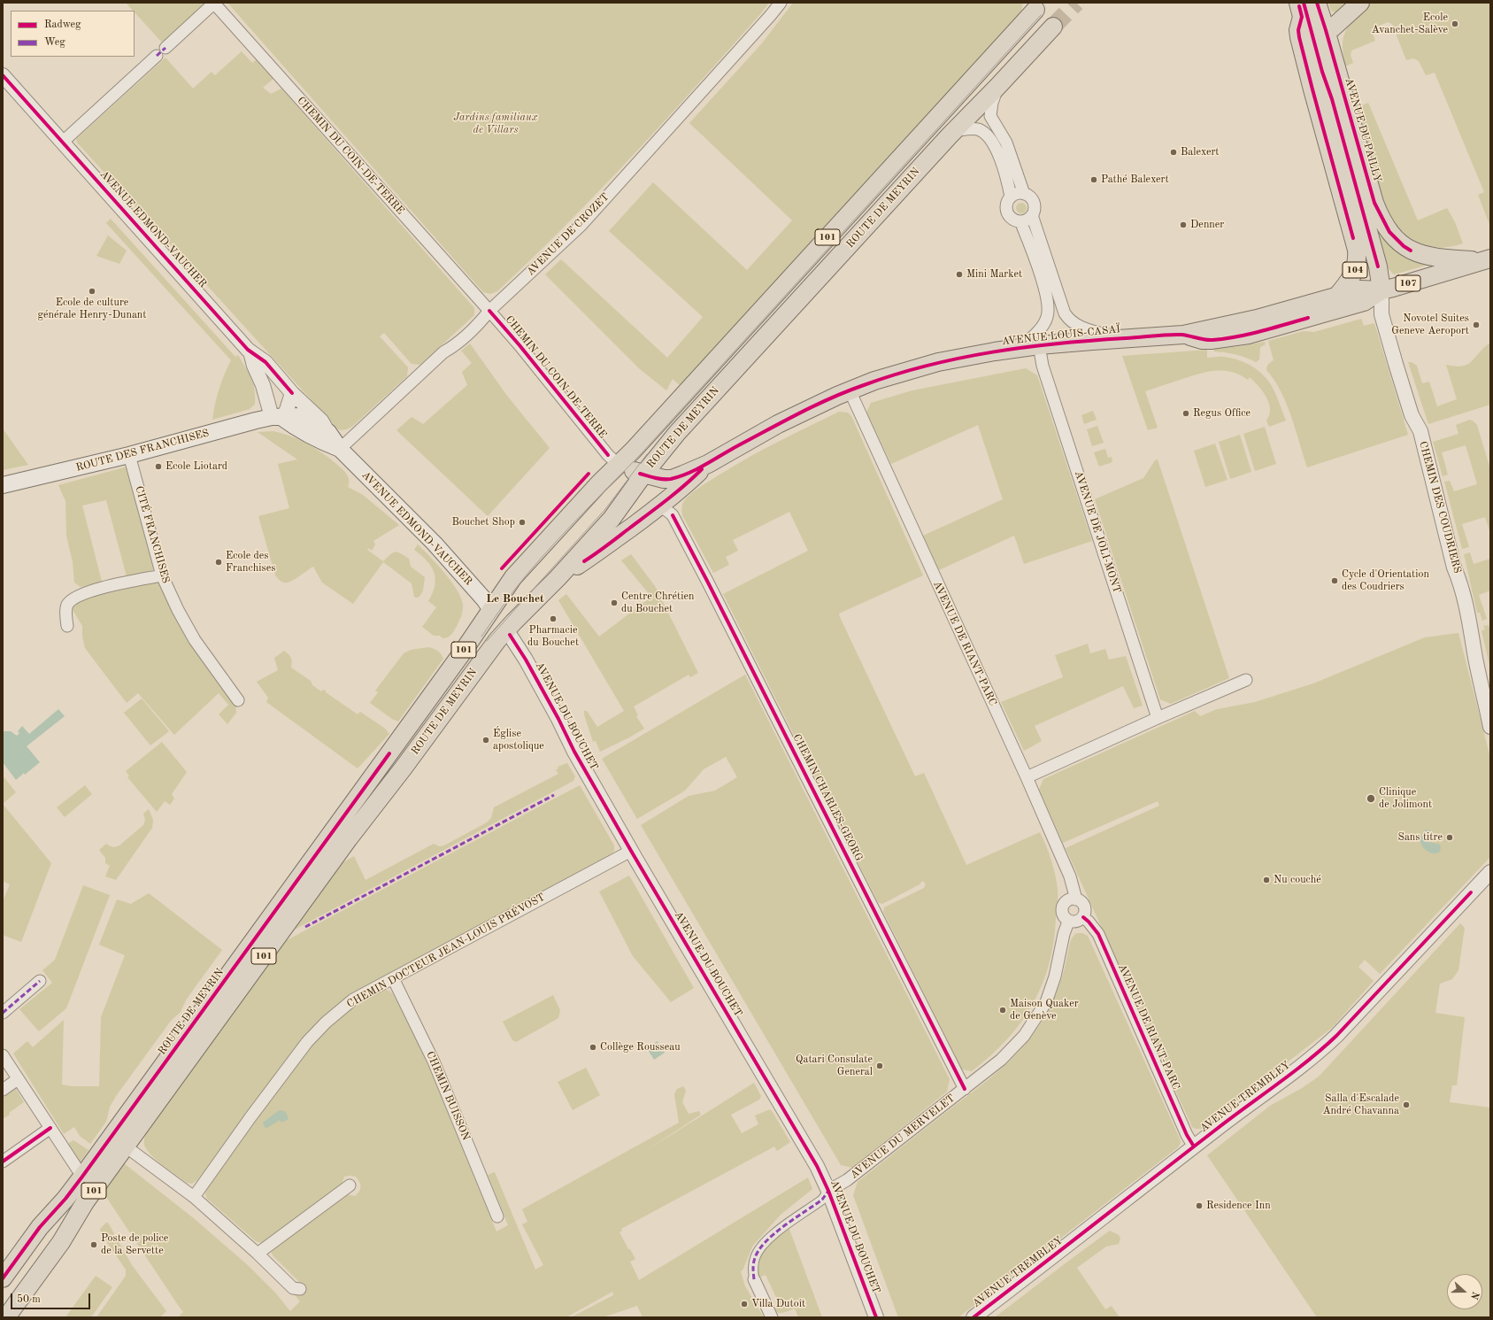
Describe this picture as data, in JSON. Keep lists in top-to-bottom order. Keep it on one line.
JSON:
{"streets":{"main road":["AVENUE DU PAILLY","ROUTE DE MEYRIN","AVENUE EDMOND-VAUCHER","101","104","107","AVENUE LOUIS-CASAÏ","ROUTE DES FRANCHISES"],"street":["CHEMIN DU COIN-DE-TERRE","AVENUE DE CROZET","CHEMIN DES COUDRIERS","AVENUE DE JOLI-MONT","CITÉ FRANCHISES","AVENUE DE RIANT-PARC","AVENUE DU BOUCHET","CHEMIN CHARLES-GEORG","CHEMIN DOCTEUR JEAN-LOUIS PRÉVOST","CHEMIN BUISSON","AVENUE TREMBLEY","AVENUE DU MERVELET"]},"crossings":[["AVENUE DU PAILLY","AVENUE LOUIS-CASAÏ"],["AVENUE DU PAILLY","CHEMIN DES COUDRIERS"],["CHEMIN DU COIN-DE-TERRE","ROUTE DE MEYRIN"],["CHEMIN DU COIN-DE-TERRE","AVENUE EDMOND-VAUCHER"],["CHEMIN DU COIN-DE-TERRE","AVENUE DE CROZET"],["CHEMIN DU COIN-DE-TERRE","AVENUE LOUIS-CASAÏ"],["ROUTE DE MEYRIN","AVENUE EDMOND-VAUCHER"],["ROUTE DE MEYRIN","AVENUE LOUIS-CASAÏ"],["ROUTE DE MEYRIN","AVENUE DU BOUCHET"],["AVENUE EDMOND-VAUCHER","AVENUE DE CROZET"],["AVENUE EDMOND-VAUCHER","ROUTE DES FRANCHISES"],["AVENUE DE CROZET","ROUTE DES FRANCHISES"],["104","AVENUE LOUIS-CASAÏ"],["AVENUE LOUIS-CASAÏ","CHEMIN DES COUDRIERS"],["AVENUE LOUIS-CASAÏ","AVENUE DE JOLI-MONT"],["AVENUE LOUIS-CASAÏ","AVENUE DE RIANT-PARC"],["AVENUE LOUIS-CASAÏ","CHEMIN CHARLES-GEORG"],["ROUTE DES FRANCHISES","CITÉ FRANCHISES"],["AVENUE DE RIANT-PARC","AVENUE TREMBLEY"],["AVENUE DE RIANT-PARC","AVENUE DU MERVELET"],["AVENUE DU BOUCHET","CHEMIN DOCTEUR JEAN-LOUIS PRÉVOST"],["AVENUE DU BOUCHET","AVENUE DU MERVELET"],["CHEMIN CHARLES-GEORG","AVENUE DU MERVELET"],["CHEMIN DOCTEUR JEAN-LOUIS PRÉVOST","CHEMIN BUISSON"]],"districts":["Le Bouchet"],"parks":["Jardins familiaux de Villars"],"places":["Ecole Avanchet-Salève","Balexert","Pathé Balexert","Denner","Mini Market","Ecole de culture générale Henry-Dunant","Novotel Suites Geneve Aeroport","Regus Office","Ecole Liotard","Bouchet Shop","Ecole des Franchises","Cycle d'Orientation des Coudriers","Centre Chrétien du Bouchet","Pharmacie du Bouchet","Église apostolique","Clinique de Jolimont","Sans titre","Nu couché","Maison Quaker de Genève","Collège Rousseau","Qatari Consulate General","Salla d'Escalade André Chavanna","Residence Inn","Poste de police de la Servette","Villa Dutoît"],"legend":["Radweg","Weg"],"scale_bar":"50 m","north":"right"}
